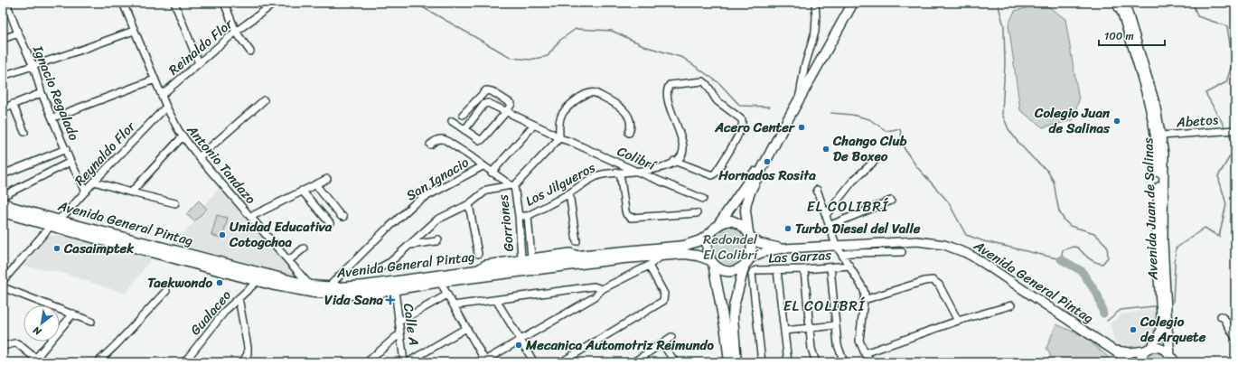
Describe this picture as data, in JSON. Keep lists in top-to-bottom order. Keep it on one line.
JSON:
{"streets":{"highway":["Avenida General Pintag"],"main road":["Avenida Juan de Salinas"],"street":["Reinaldo Flor","Ignacio Regalado","Abetos","Reynaldo Flor","Colibrí","Antonio Tandazo","San Ignacio","Los Jilgueros","Gorriones","Las Garzas","Gualaceo","Calle A"]},"crossings":[["Reinaldo Flor","Antonio Tandazo"],["Ignacio Regalado","Reynaldo Flor"],["Abetos","Avenida Juan de Salinas"],["Reynaldo Flor","Antonio Tandazo"],["Reynaldo Flor","Avenida General Pintag"],["Colibrí","Los Jilgueros"],["Antonio Tandazo","Avenida General Pintag"],["San Ignacio","Avenida General Pintag"],["Los Jilgueros","Gorriones"],["Avenida Juan de Salinas","Avenida General Pintag"],["Avenida General Pintag","Gualaceo"],["Avenida General Pintag","Calle A"]],"districts":["EL COLIBRÍ","EL COLIBRÍ"],"parks":["Redondel El Colibrí"],"places":{"other":["Colegio Juan de Salinas","Acero Center","Chango Club De Boxeo","Hornados Rosita","Turbo Diesel del Valle","Unidad Educativa Cotogchoa","Casaimptek","Taekwondo","Colegio de Arquete","Mecanica Automotriz Reimundo"],"health":["Vida Sana"]},"scale_bar":"100 m","north":"bottom left"}
